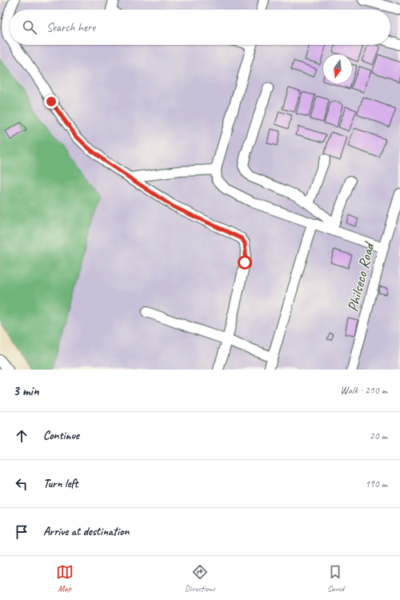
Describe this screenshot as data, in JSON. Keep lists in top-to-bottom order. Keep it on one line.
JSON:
{"streets":{"street":["Philseco Road"]},"north":"bottom","page":{"search":"Search here","heading":["3 min","Walk · 210 m"],"list":[["Continue","20 m"],["Turn left","190 m"],"Arrive at destination"],"nav":["Map","Directions","Saved"]}}
